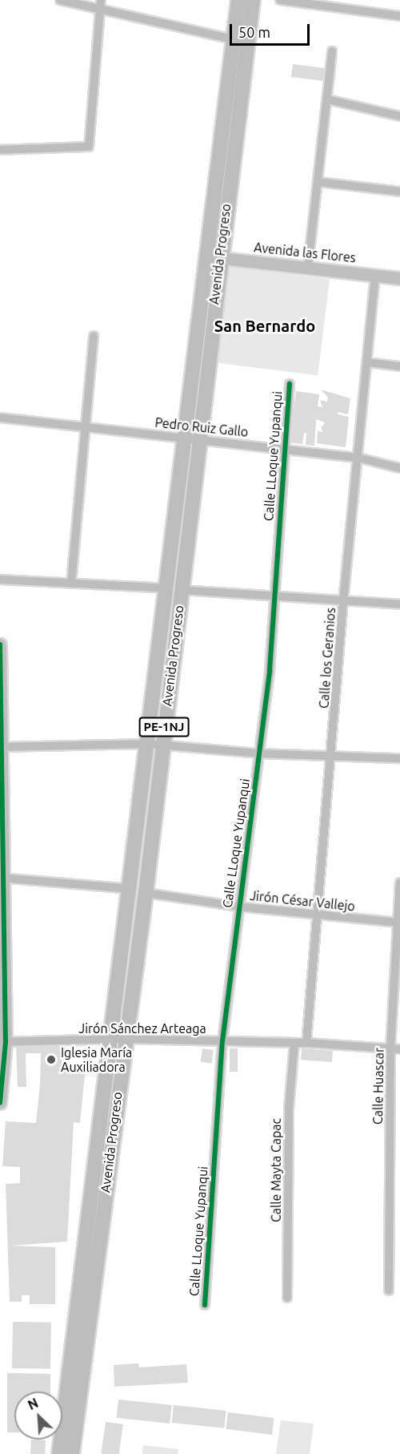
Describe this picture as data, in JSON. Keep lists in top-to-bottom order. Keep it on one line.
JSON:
{"streets":{"main road":["Avenida Progreso","PE-1NJ"],"street":["Avenida las Flores","Pedro Ruiz Gallo","Calle LLoque Yupanqui","Calle los Geranios","Jirón César Vallejo","Jirón Sánchez Arteaga","Calle Huascar","Calle Mayta Capac"]},"crossings":[["Avenida las Flores","Avenida Progreso"],["Avenida las Flores","Calle los Geranios"],["Avenida Progreso","Pedro Ruiz Gallo"],["Avenida Progreso","Jirón César Vallejo"],["Avenida Progreso","Jirón Sánchez Arteaga"],["Pedro Ruiz Gallo","Calle LLoque Yupanqui"],["Pedro Ruiz Gallo","Calle los Geranios"],["Calle LLoque Yupanqui","Jirón César Vallejo"],["Calle LLoque Yupanqui","Jirón Sánchez Arteaga"],["Calle los Geranios","Jirón César Vallejo"],["Calle los Geranios","Jirón Sánchez Arteaga"],["Jirón César Vallejo","Calle Huascar"],["Jirón Sánchez Arteaga","Calle Huascar"],["Jirón Sánchez Arteaga","Calle Mayta Capac"]],"districts":["San Bernardo"],"places":["Iglesia María Auxiliadora"],"scale_bar":"50 m","north":"top left"}
